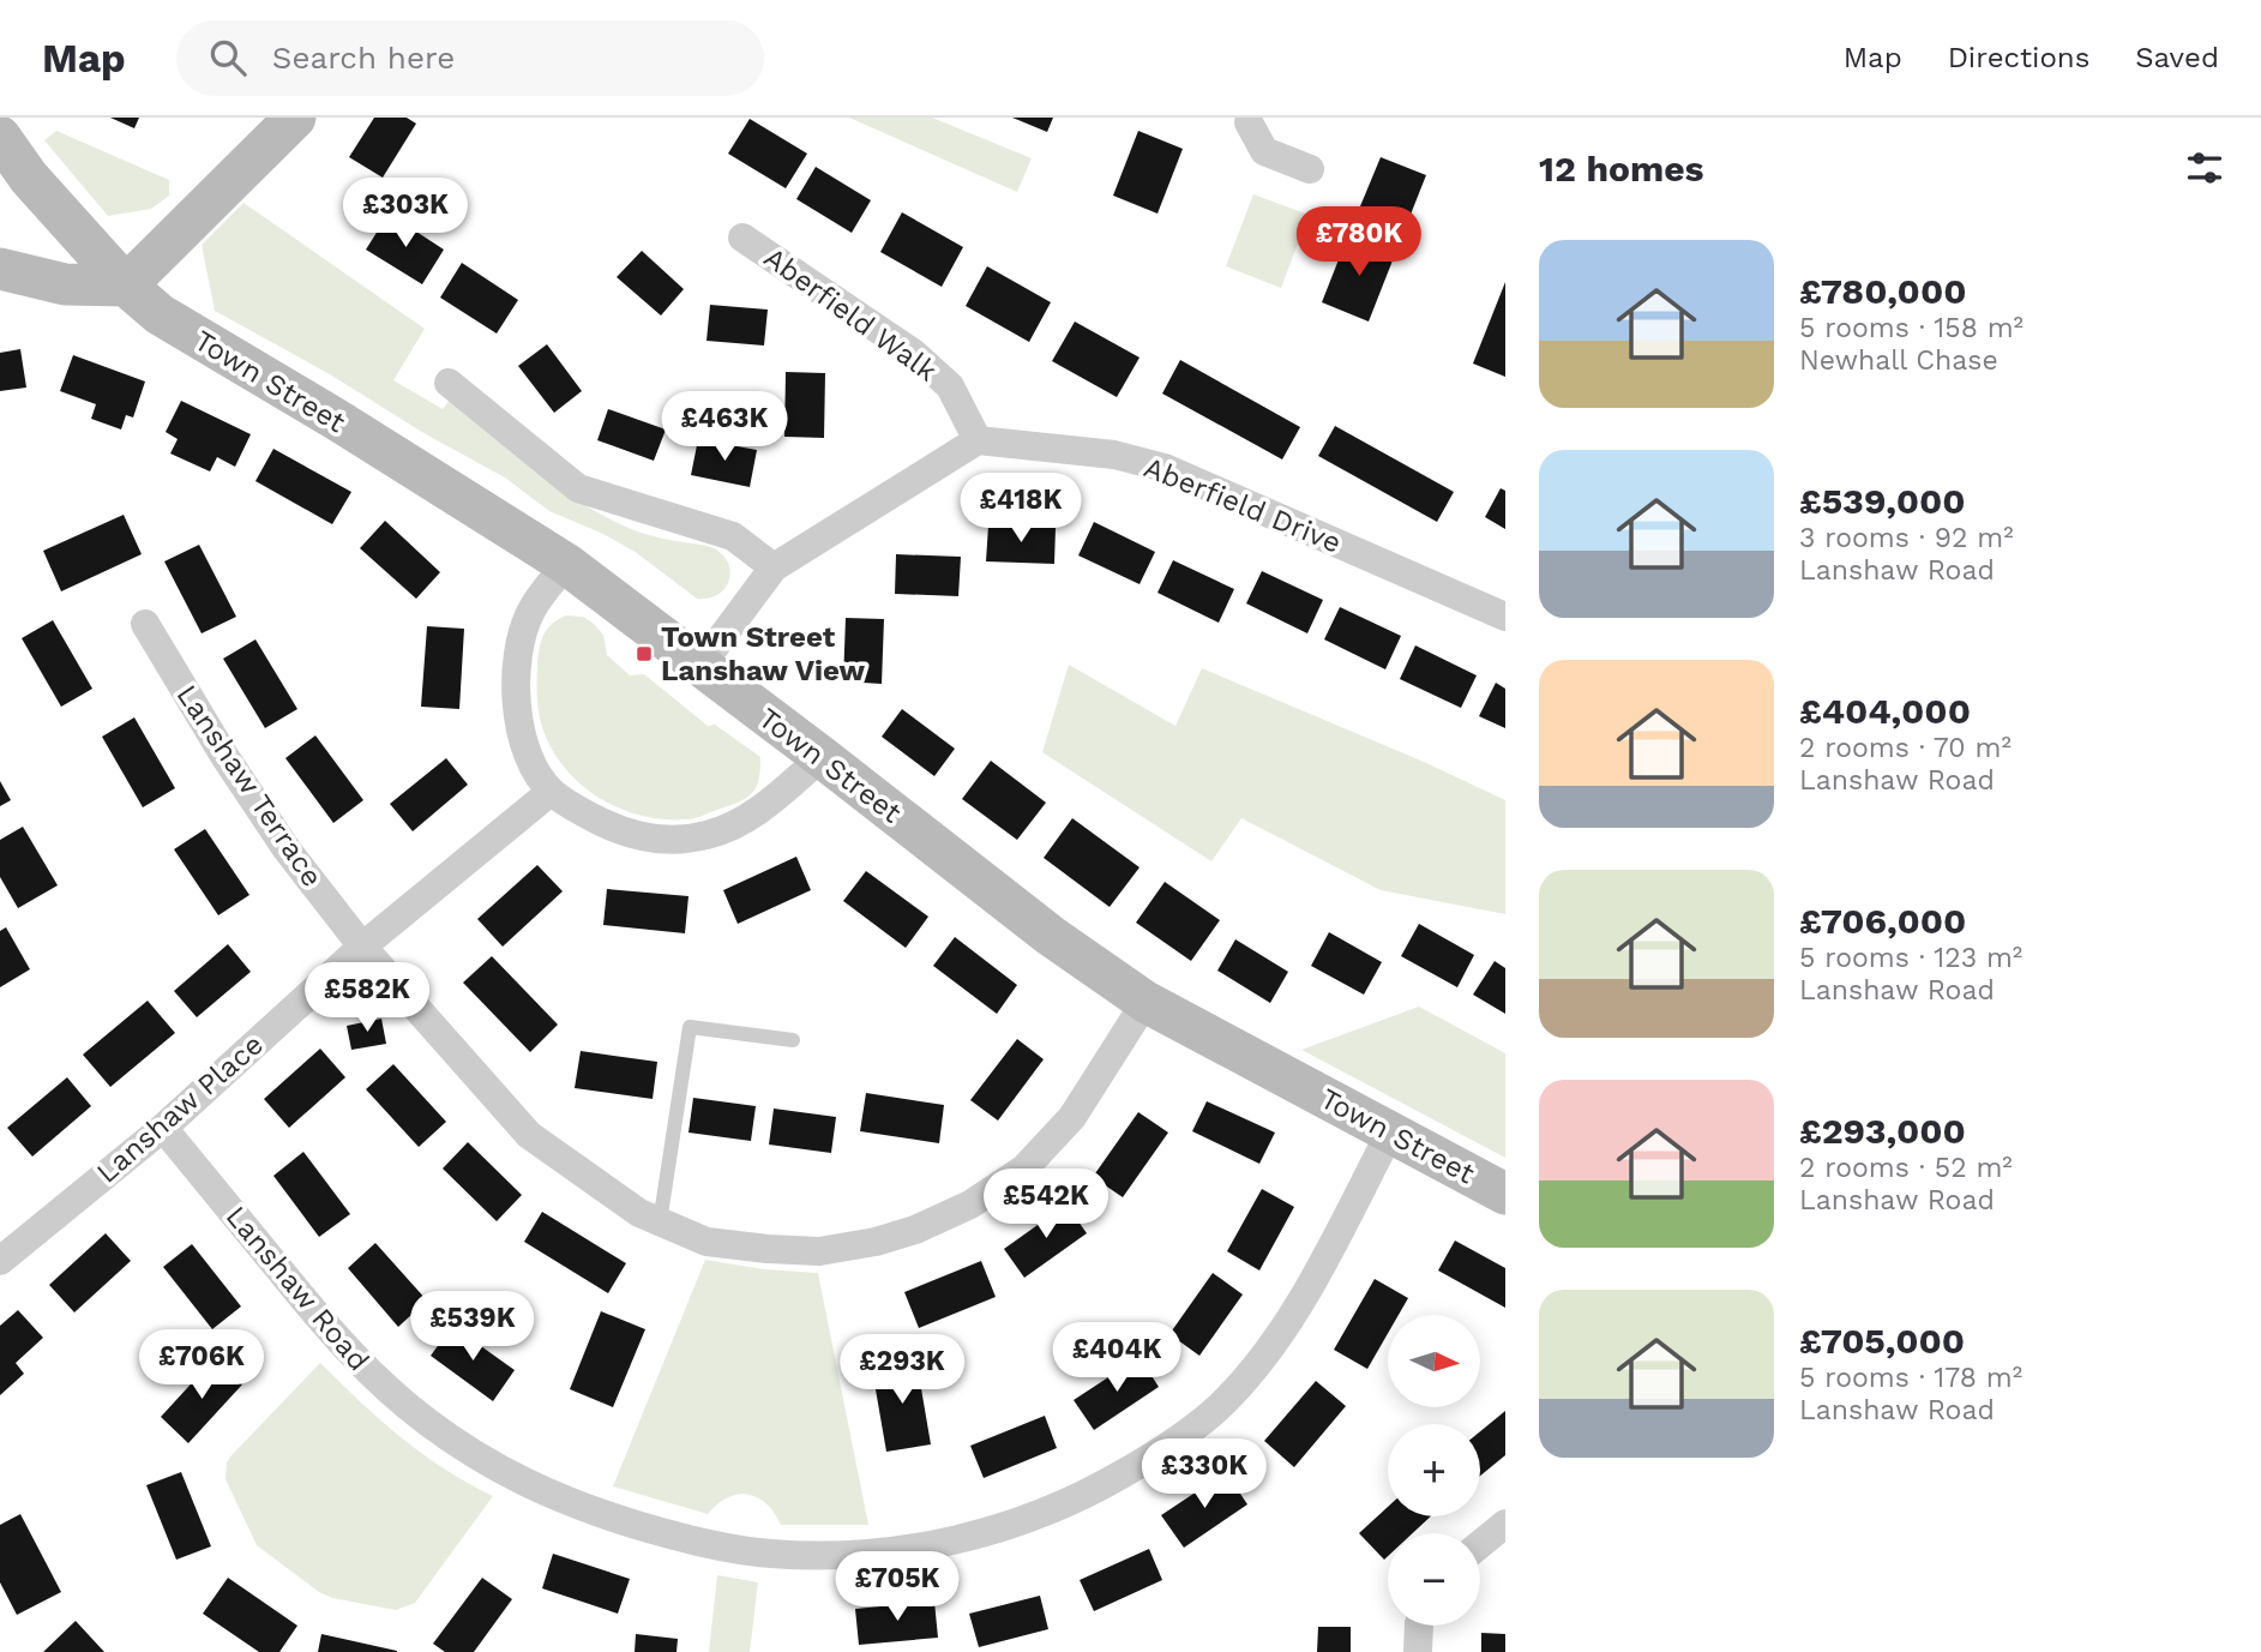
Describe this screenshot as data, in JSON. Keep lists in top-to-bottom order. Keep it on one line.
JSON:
{"streets":{"street":["Aberfield Walk","Town Street","Aberfield Drive","Lanshaw Terrace","Lanshaw Place","Lanshaw Road"]},"crossings":[["Aberfield Walk","Aberfield Drive"],["Town Street","Lanshaw Terrace"],["Town Street","Lanshaw Road"],["Lanshaw Terrace","Lanshaw Place"],["Lanshaw Place","Lanshaw Road"]],"places":{"transit":["Town Street Lanshaw View"]},"north":"right","page":{"header":"Map","search":"Search here","nav":["Map","Directions","Saved"],"heading":"12 homes","price":["£303K","£780K","£463K","£418K","£582K","£542K","£539K","£404K","£706K","£293K","£330K","£705K"],"list":[{"name":"£780,000","note":"5 rooms · 158 m² · Newhall Chase"},{"name":"£539,000","note":"3 rooms · 92 m² · Lanshaw Road"},{"name":"£404,000","note":"2 rooms · 70 m² · Lanshaw Road"},{"name":"£706,000","note":"5 rooms · 123 m² · Lanshaw Road"},{"name":"£293,000","note":"2 rooms · 52 m² · Lanshaw Road"},{"name":"£705,000","note":"5 rooms · 178 m² · Lanshaw Road"}],"map_buttons":["+","−"]}}
